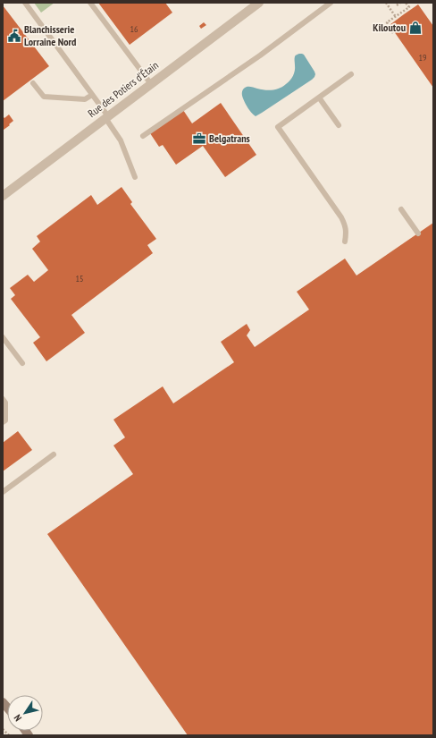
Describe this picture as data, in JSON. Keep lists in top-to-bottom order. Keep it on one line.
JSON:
{"streets":{"street":["Rue des Potiers d'Étain"]},"places":{"shop":["Kiloutou"],"public building":["Blanchisserie Lorraine Nord"],"office":["Belgatrans"]},"house_numbers":["16","19","15"],"north":"bottom left"}
